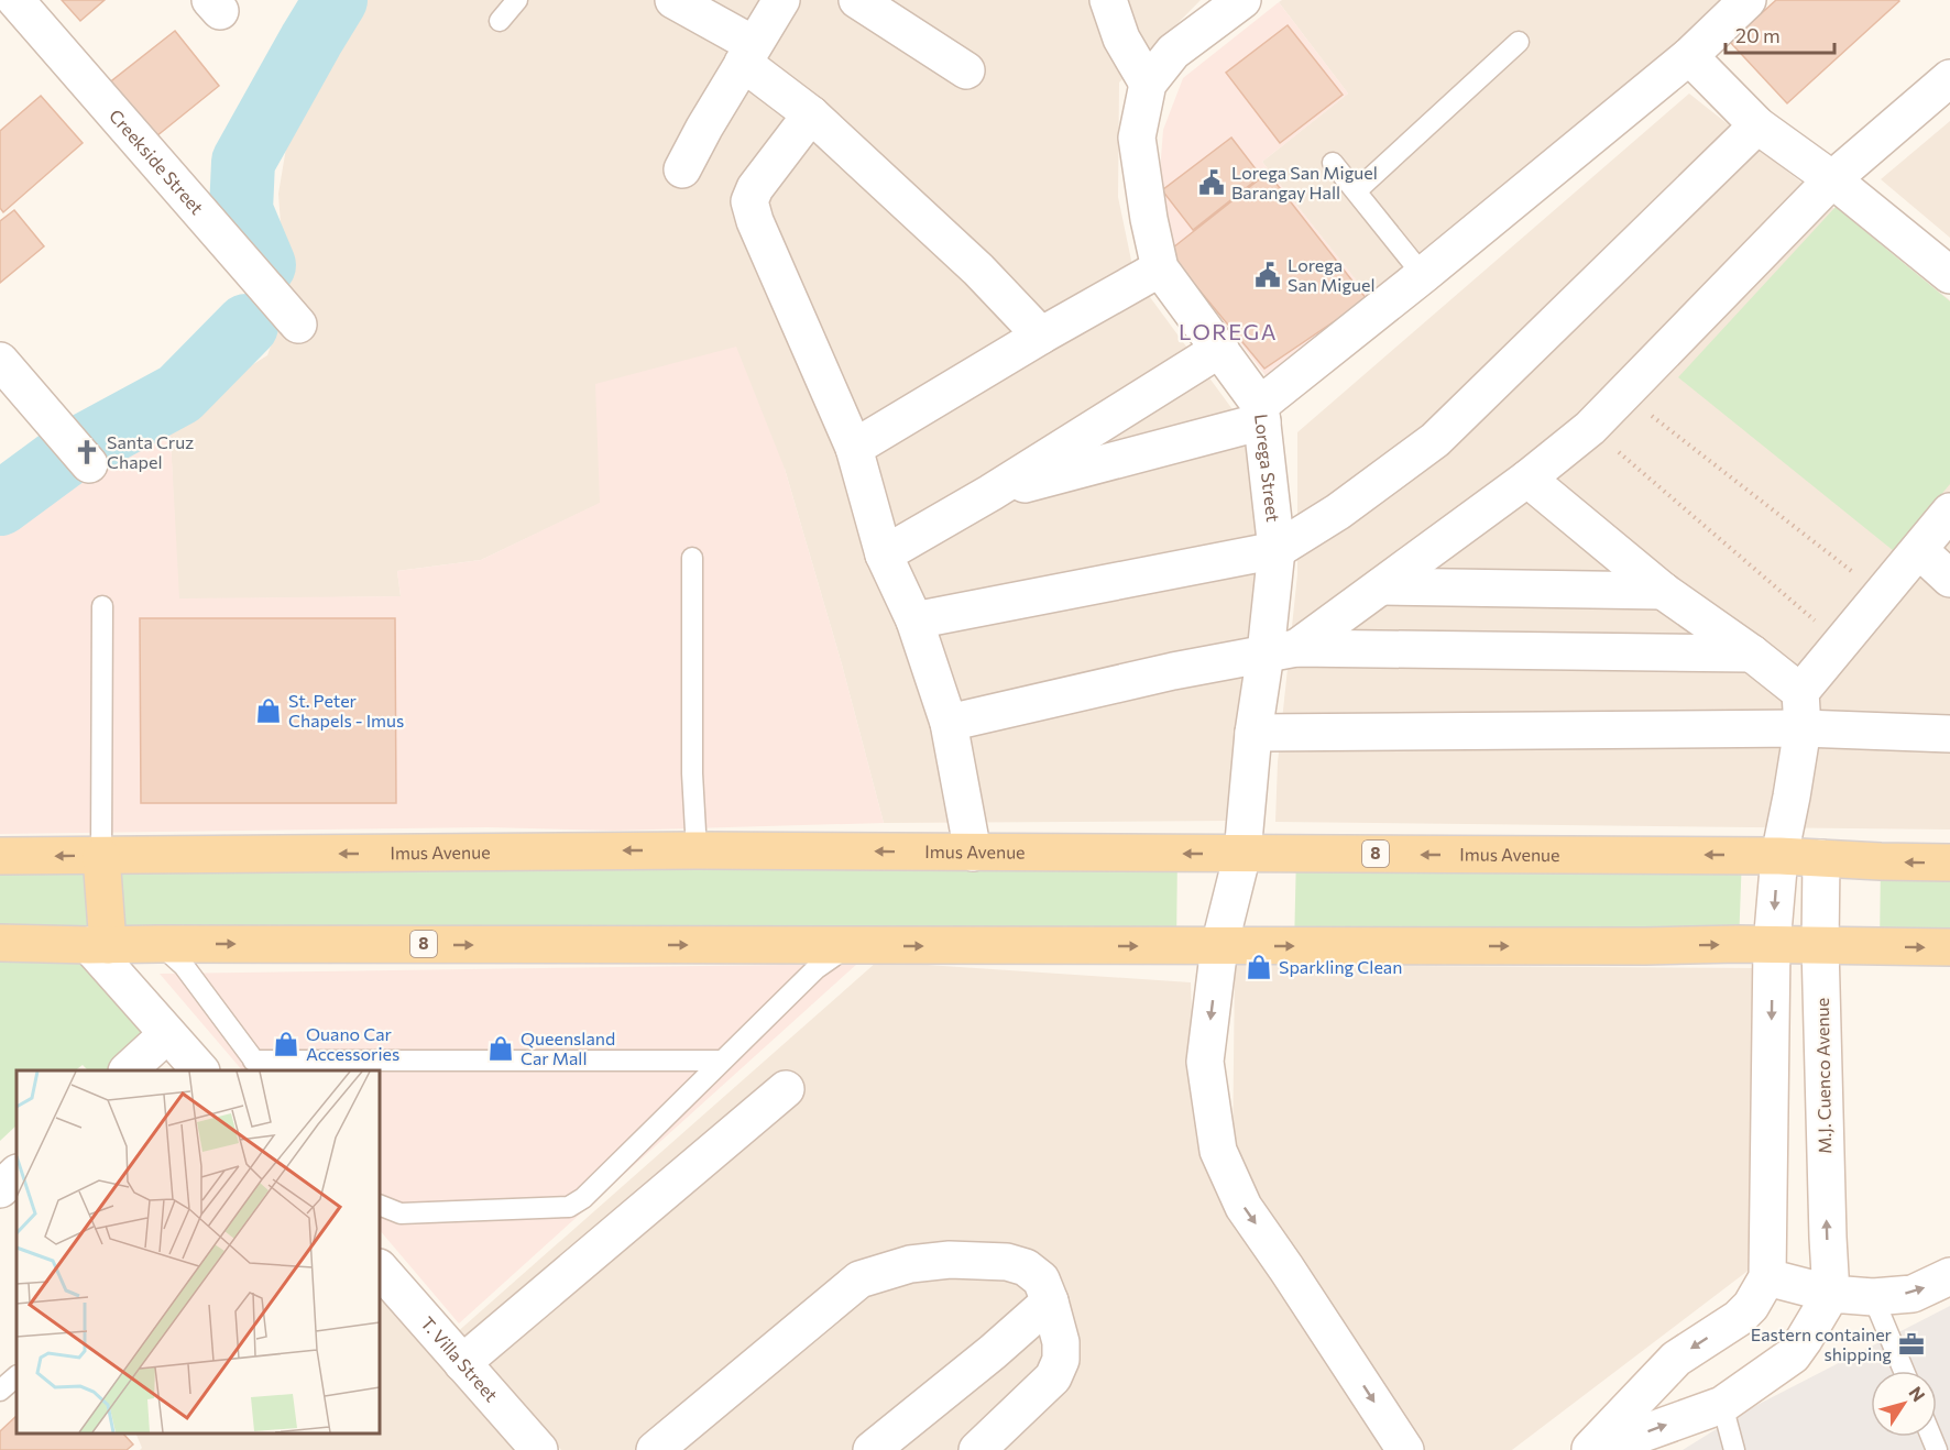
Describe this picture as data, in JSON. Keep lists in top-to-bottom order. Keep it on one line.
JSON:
{"streets":{"main road":["Imus Avenue","8"],"street":["Creekside Street","Lorega Street","M.J. Cuenco Avenue","T. Villa Street"]},"crossings":[["Lorega Street","Imus Avenue"],["Lorega Street","8"],["Imus Avenue","M.J. Cuenco Avenue"],["8","M.J. Cuenco Avenue"]],"districts":["LOREGA"],"places":{"public building":["Lorega San Miguel Barangay Hall","Lorega San Miguel"],"church":["Santa Cruz Chapel"],"shop":["St. Peter Chapels - Imus","Sparkling Clean","Ouano Car Accessories","Queensland Car Mall"],"office":["Eastern container shipping"]},"scale_bar":"20 m","north":"top right"}
